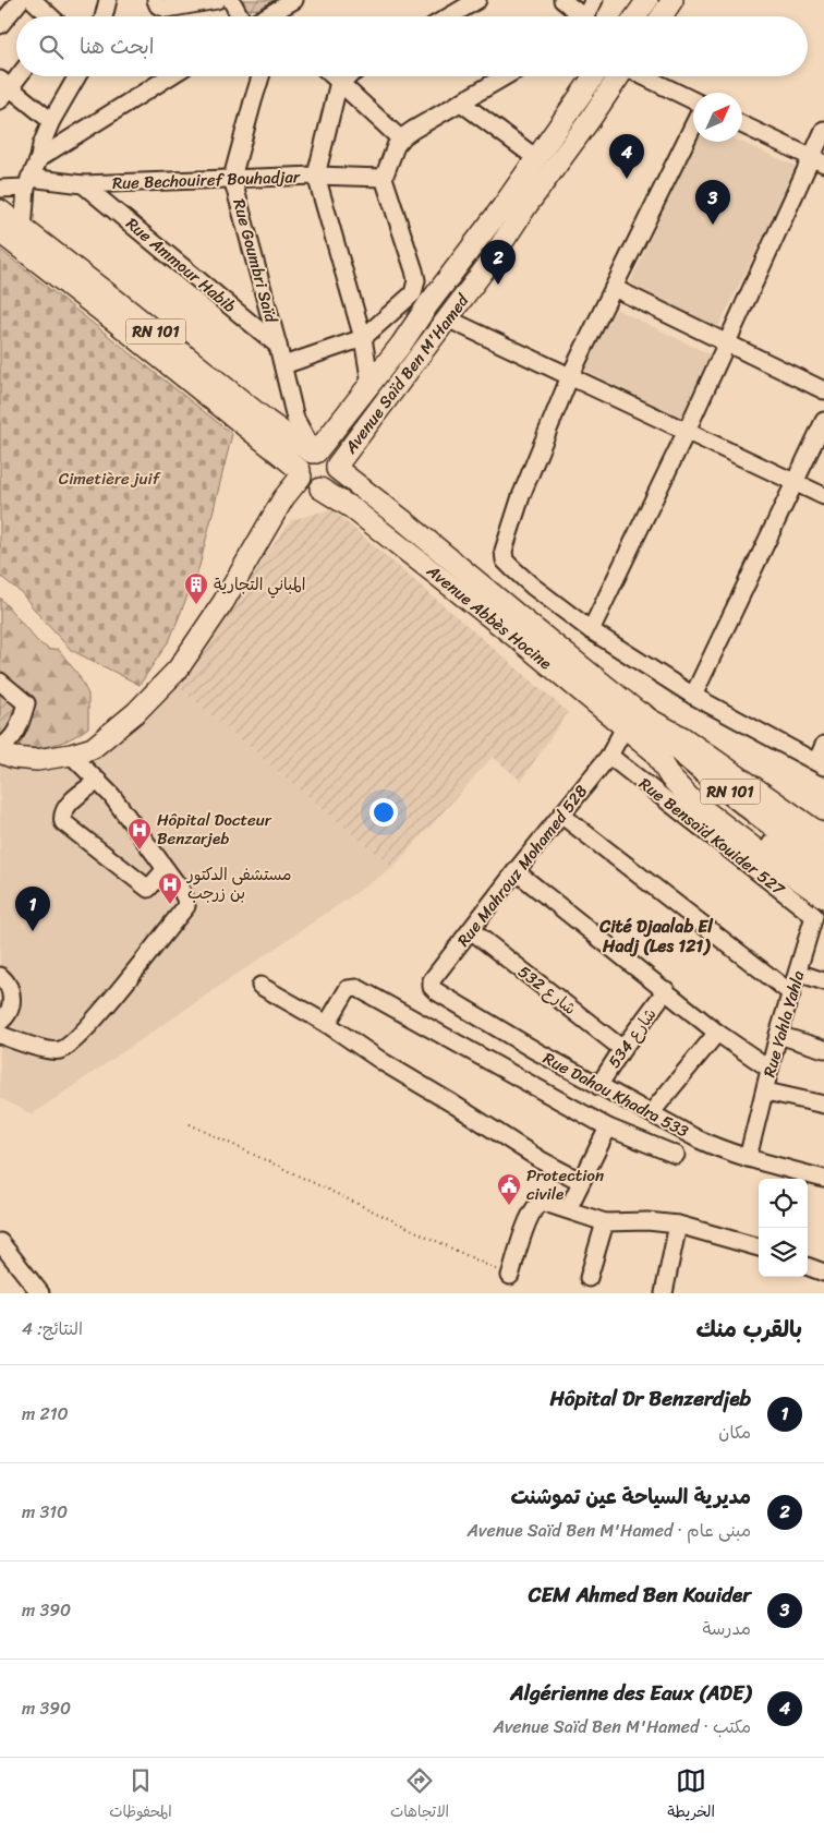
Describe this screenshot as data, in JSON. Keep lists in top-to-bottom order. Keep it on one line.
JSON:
{"streets":{"highway":["RN 101"],"main road":["Avenue Saïd Ben M'Hamed","Avenue Abbès Hocine"],"street":["Rue Bechouiref Bouhadjar","Rue Goumbri Saïd","Rue Ammour Habib","Rue Bensaïd Kouider 527","Rue Mahrouz Mohamed 528","532 شارع","Rue Yahla Yahla","534 شارع","Rue Dahou Khadra 533"]},"crossings":[["Rue Bechouiref Bouhadjar","Rue Goumbri Saïd"],["Rue Bechouiref Bouhadjar","Rue Ammour Habib"],["Rue Goumbri Saïd","Rue Ammour Habib"],["Rue Goumbri Saïd","RN 101"],["Rue Goumbri Saïd","Avenue Saïd Ben M'Hamed"],["Rue Goumbri Saïd","Avenue Abbès Hocine"],["RN 101","Avenue Saïd Ben M'Hamed"],["RN 101","Avenue Abbès Hocine"],["RN 101","Rue Mahrouz Mohamed 528"],["Avenue Saïd Ben M'Hamed","Avenue Abbès Hocine"],["Avenue Abbès Hocine","Rue Mahrouz Mohamed 528"],["Rue Bensaïd Kouider 527","Rue Mahrouz Mohamed 528"],["Rue Bensaïd Kouider 527","Rue Yahla Yahla"],["Rue Mahrouz Mohamed 528","532 شارع"],["Rue Mahrouz Mohamed 528","Rue Dahou Khadra 533"],["532 شارع","534 شارع"],["Rue Yahla Yahla","Rue Dahou Khadra 533"],["534 شارع","Rue Dahou Khadra 533"]],"districts":["Cité Djaalab El Hadj (Les 121)"],"parks":["Cimetière juif"],"places":{"building":["المباني التجارية"],"hospital":["Hôpital Docteur Benzarjeb","مستشفى الدكتور بن زرجب"],"public building":["Protection civile"]},"north":"top right","page":{"search":"ابحث هنا","pins":["4","3","2","1"],"heading":["بالقرب منك","النتائج: 4"],"list":[{"mark":"1","name":"Hôpital Dr Benzerdjeb","note":"مكان","value":"210 m"},{"mark":"2","name":"مديرية السياحة عين تموشنت","note":"مبنى عام · Avenue Saïd Ben M'Hamed","value":"310 m"},{"mark":"3","name":"CEM Ahmed Ben Kouider","note":"مدرسة","value":"390 m"},{"mark":"4","name":"Algérienne des Eaux (ADE)","note":"مكتب · Avenue Saïd Ben M'Hamed","value":"390 m"}],"nav":["الخريطة","الاتجاهات","المحفوظات"]}}
